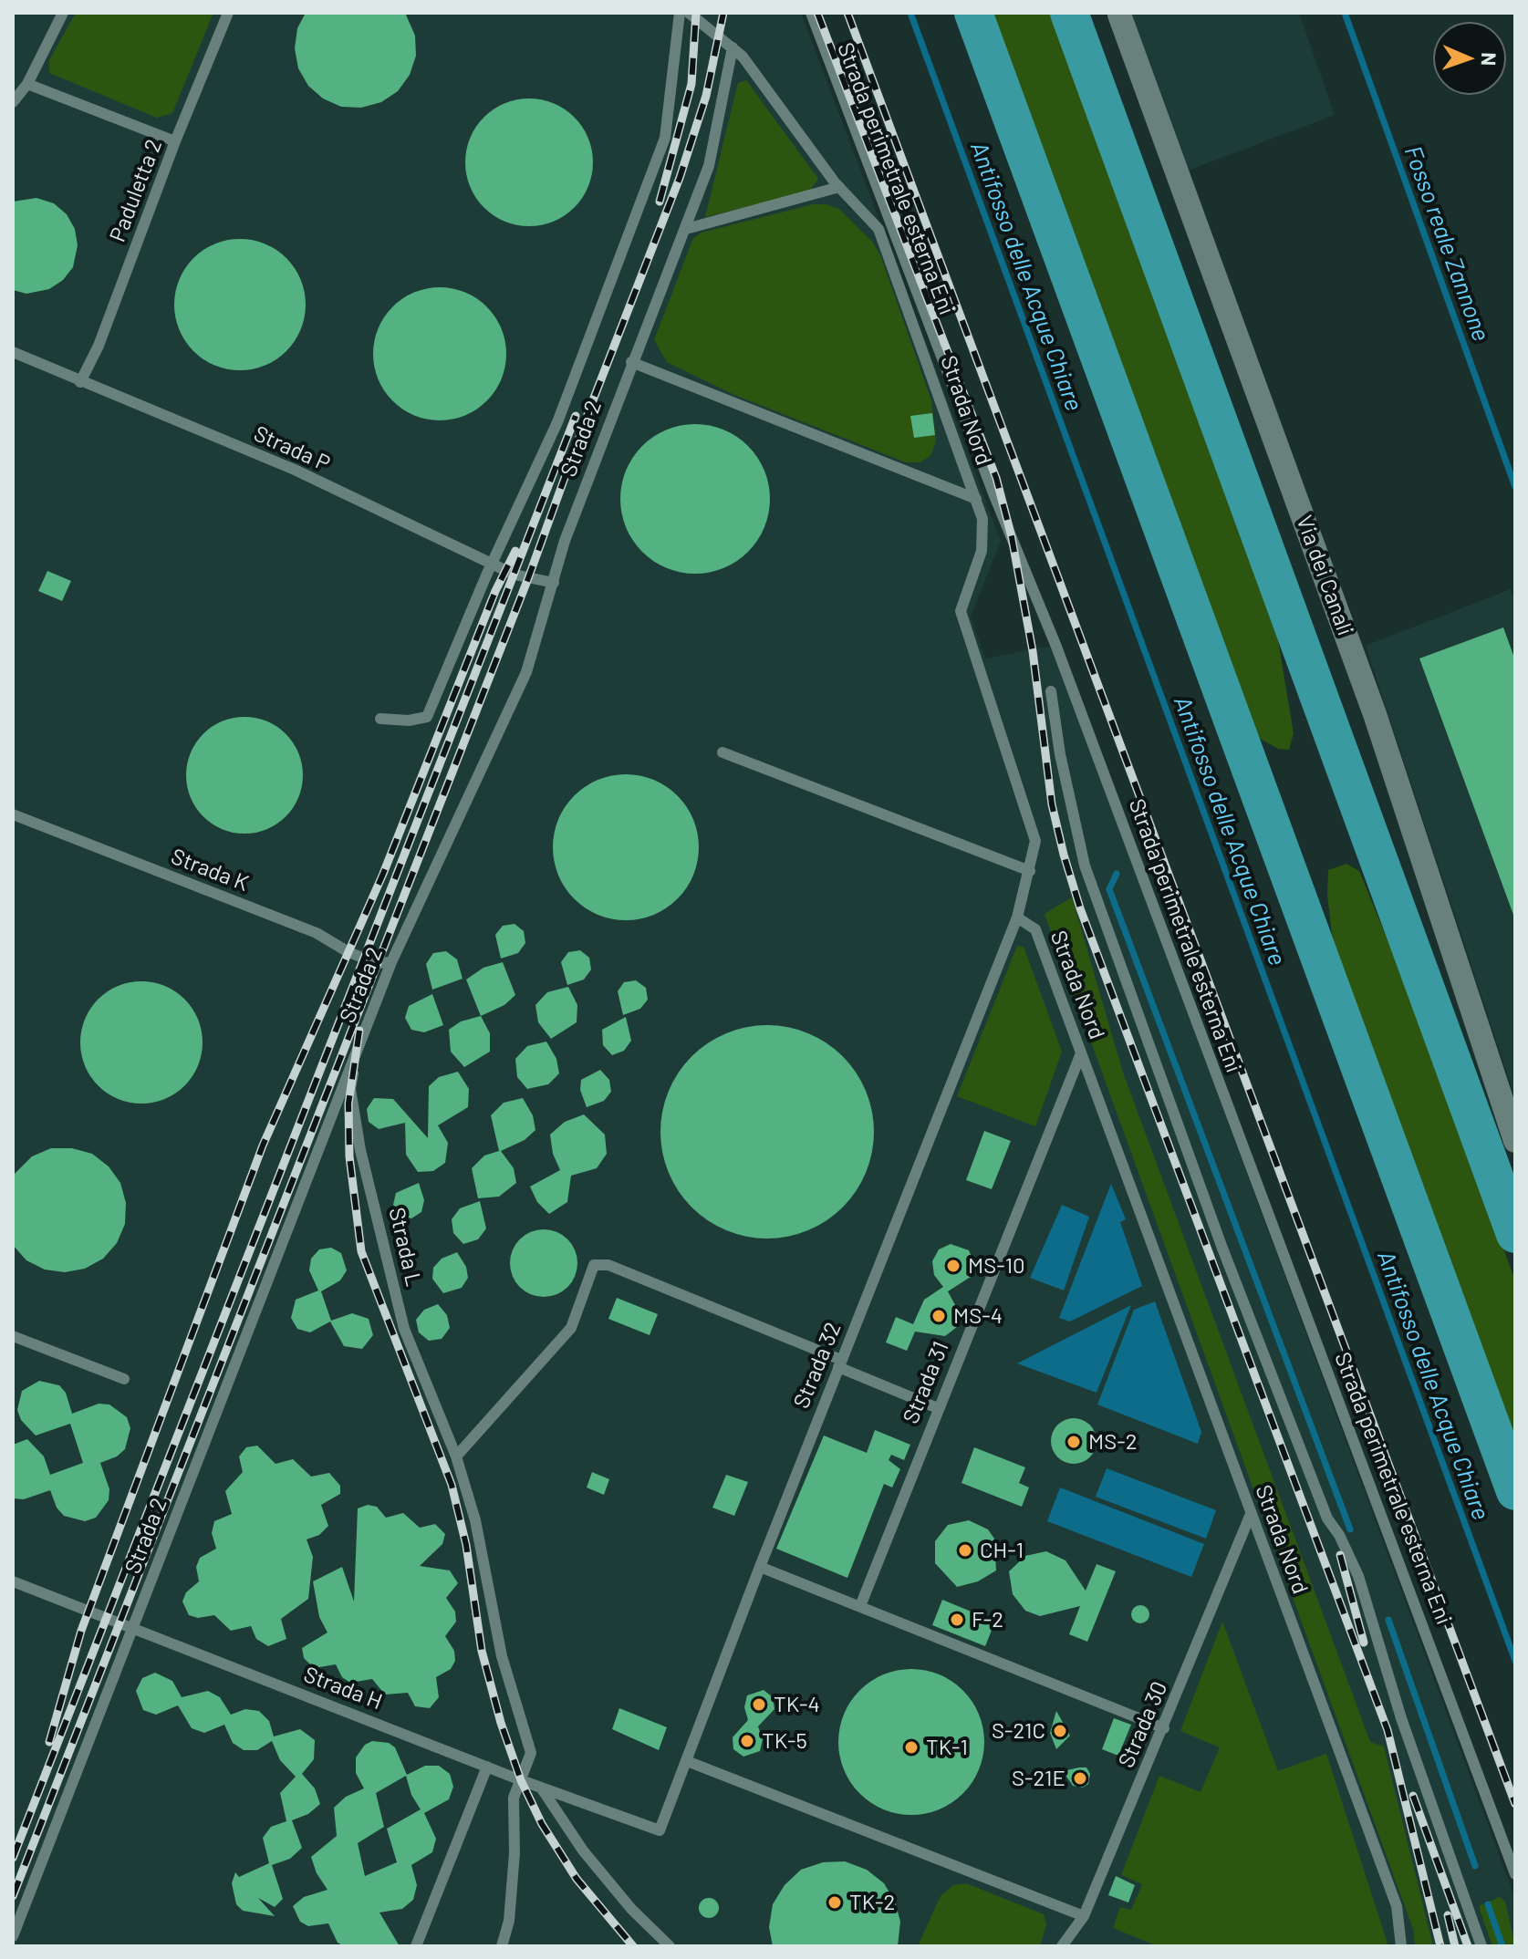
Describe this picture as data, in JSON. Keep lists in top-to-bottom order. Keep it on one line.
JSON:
{"streets":{"street":["Via dei Canali"],"lane":["Strada perimetrale esterna Eni","Paduletta 2","Strada Nord","Strada 2","Strada P","Strada K","Strada L","Strada 32","Strada 31","Strada H","Strada 30"]},"crossings":[["Paduletta 2","Strada P"],["Strada Nord","Strada 2"],["Strada Nord","Strada 32"],["Strada Nord","Strada 31"],["Strada Nord","Strada 30"],["Strada 2","Strada P"],["Strada 2","Strada K"],["Strada 2","Strada L"],["Strada 2","Strada H"],["Strada L","Strada H"],["Strada 32","Strada H"]],"water":["Fosso reale Zannone","Antifosso delle Acque Chiare"],"places":["MS-10","MS-4","MS-2","CH-1","F-2","TK-4","S-21C","TK-5","TK-1","S-21E","TK-2"],"north":"right"}
